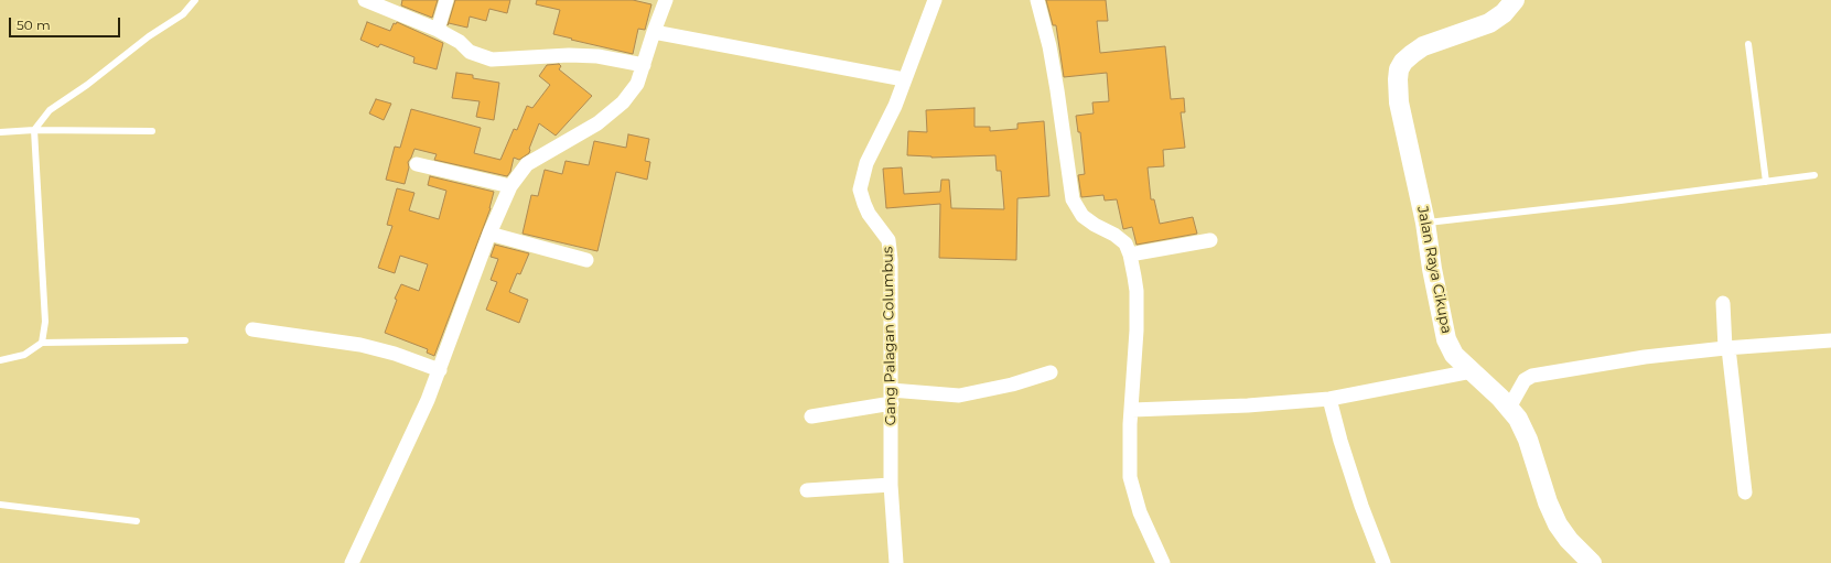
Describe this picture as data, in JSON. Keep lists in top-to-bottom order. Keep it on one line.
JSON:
{"streets":{"main road":["Jalan Raya Cikupa"],"street":["Gang Palagan Columbus"]},"scale_bar":"50 m"}
